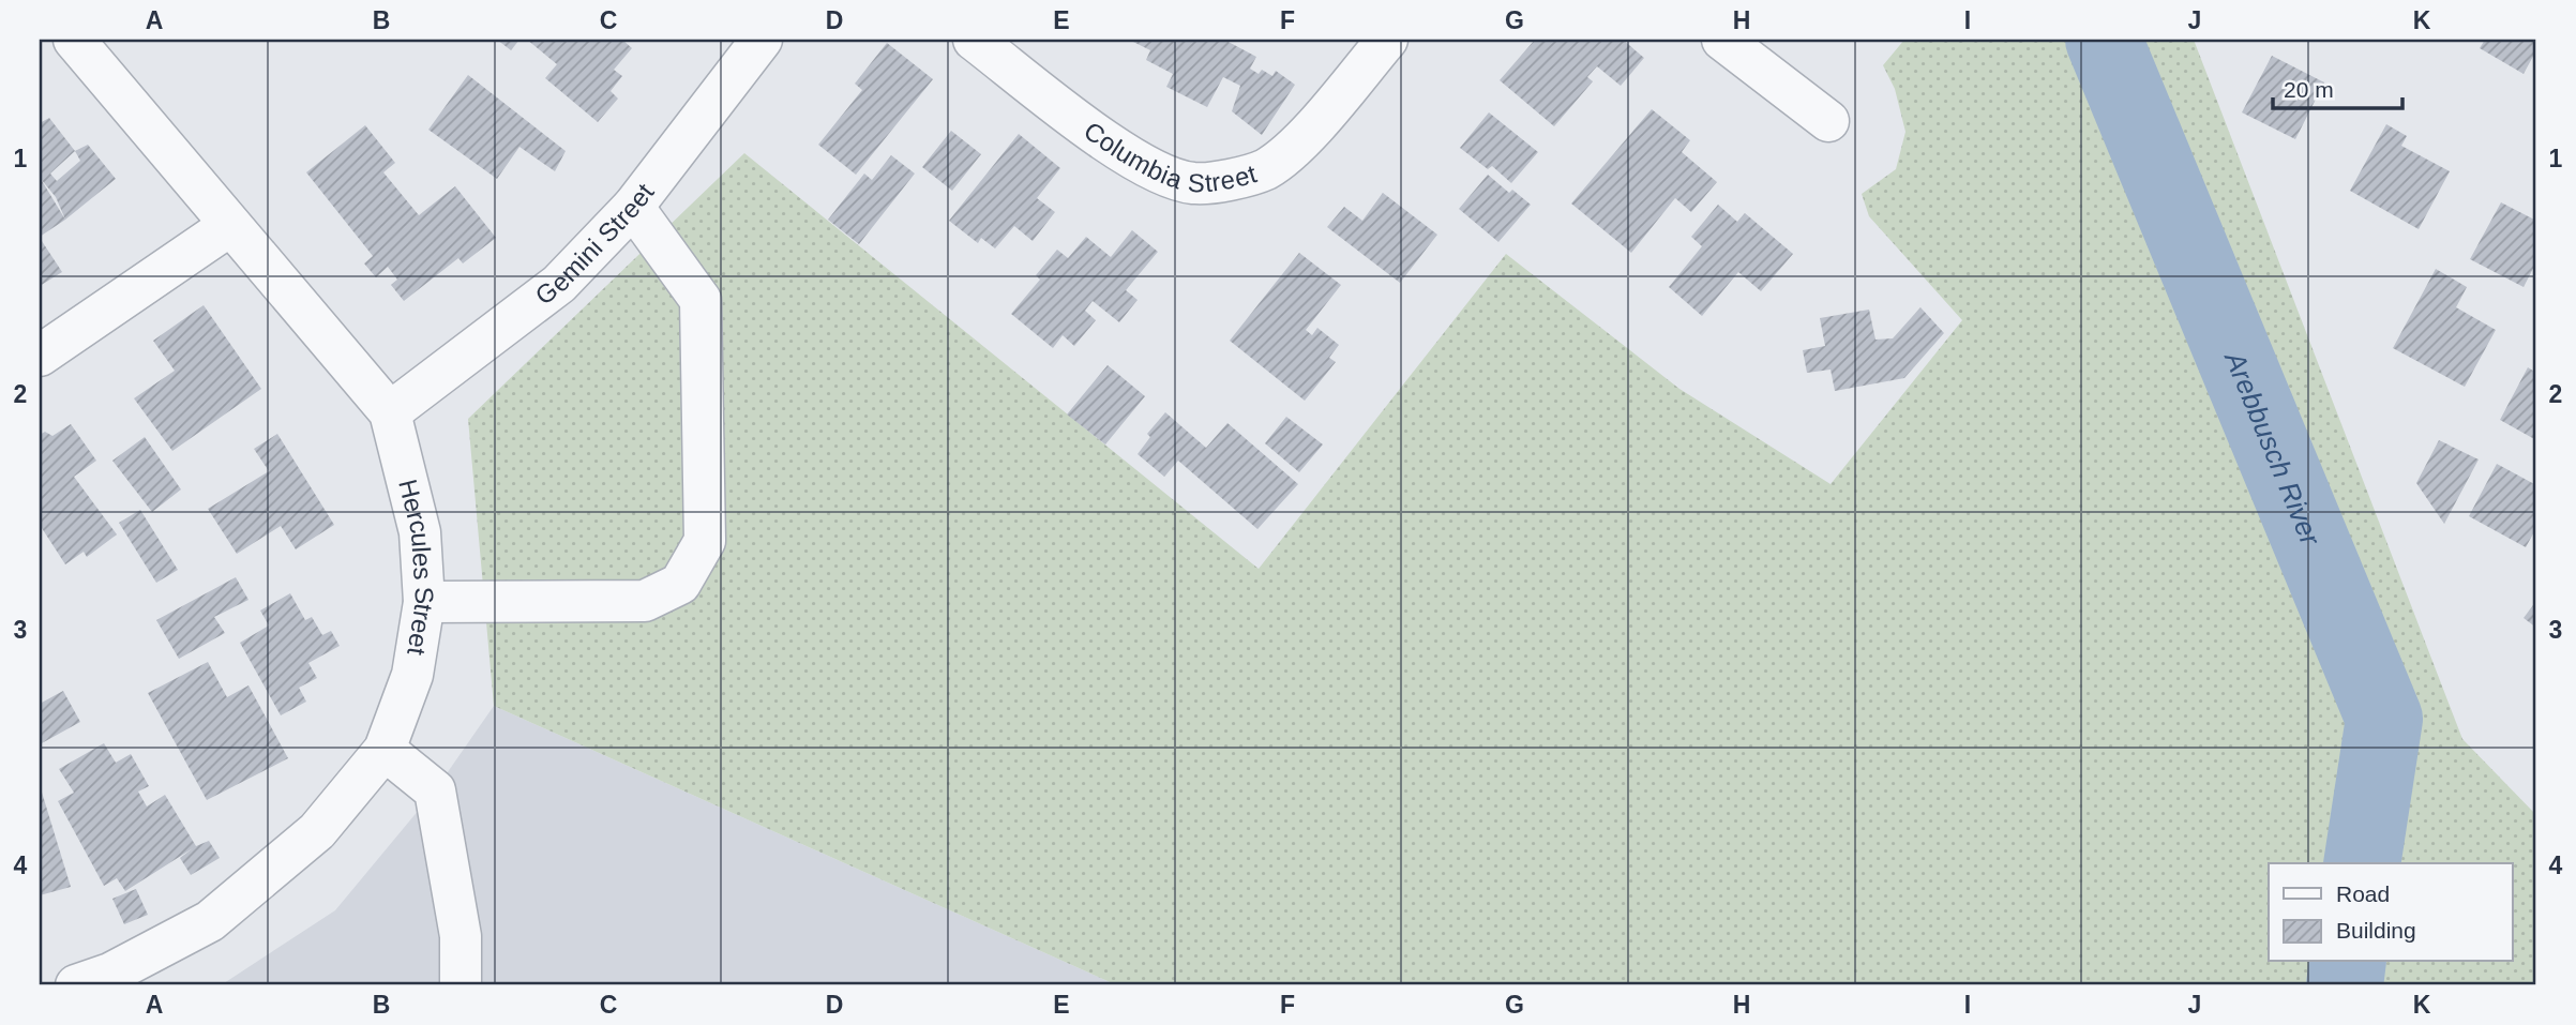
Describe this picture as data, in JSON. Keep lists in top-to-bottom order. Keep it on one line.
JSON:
{"streets":{"street":["Columbia Street","Gemini Street","Hercules Street"]},"crossings":[["Gemini Street","Hercules Street"]],"water":["Arebbusch River"],"legend":["Road","Building"],"scale_bar":"20 m","grid":{"columns":["A","B","C","D","E","F","G","H","I","J","K"],"rows":["1","2","3","4"]}}
